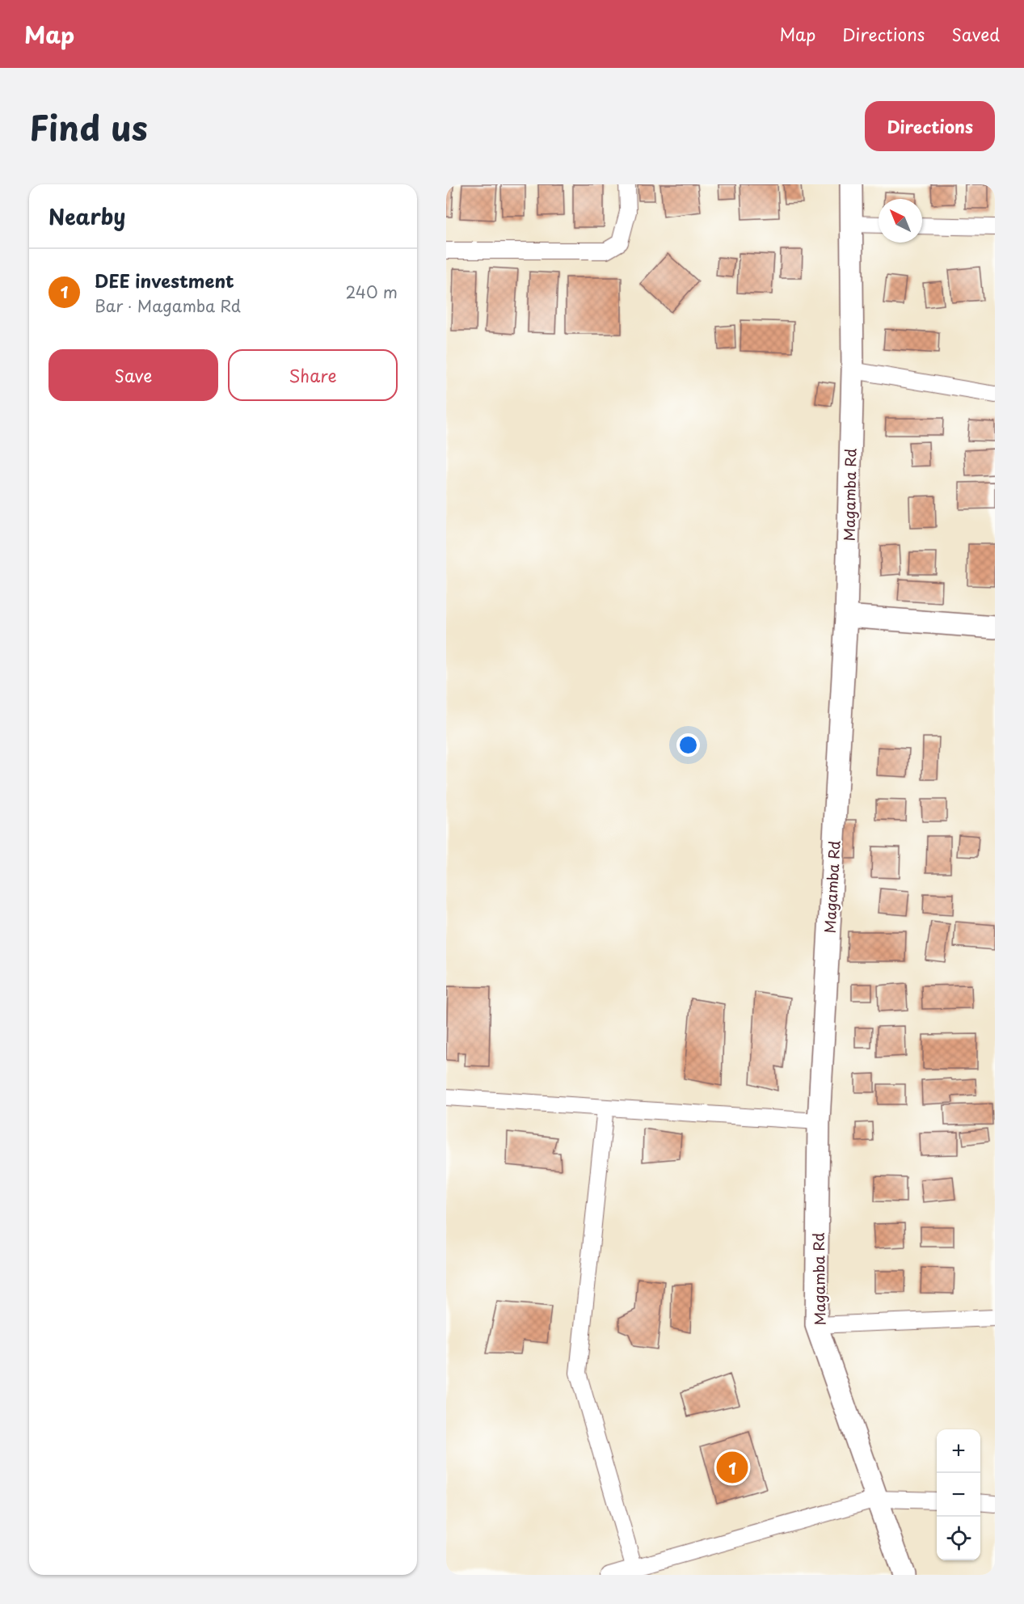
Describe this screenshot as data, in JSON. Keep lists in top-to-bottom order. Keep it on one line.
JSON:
{"streets":{"street":["Magamba Rd"]},"north":"top left","page":{"header":"Map","nav":["Map","Directions","Saved"],"title":"Find us","buttons":["Directions",["Save","Share"]],"heading":"Nearby","list":[{"mark":"1","name":"DEE investment","note":"Bar · Magamba Rd","value":"240 m"}],"map_buttons":["+","−"],"pins":"1"}}
